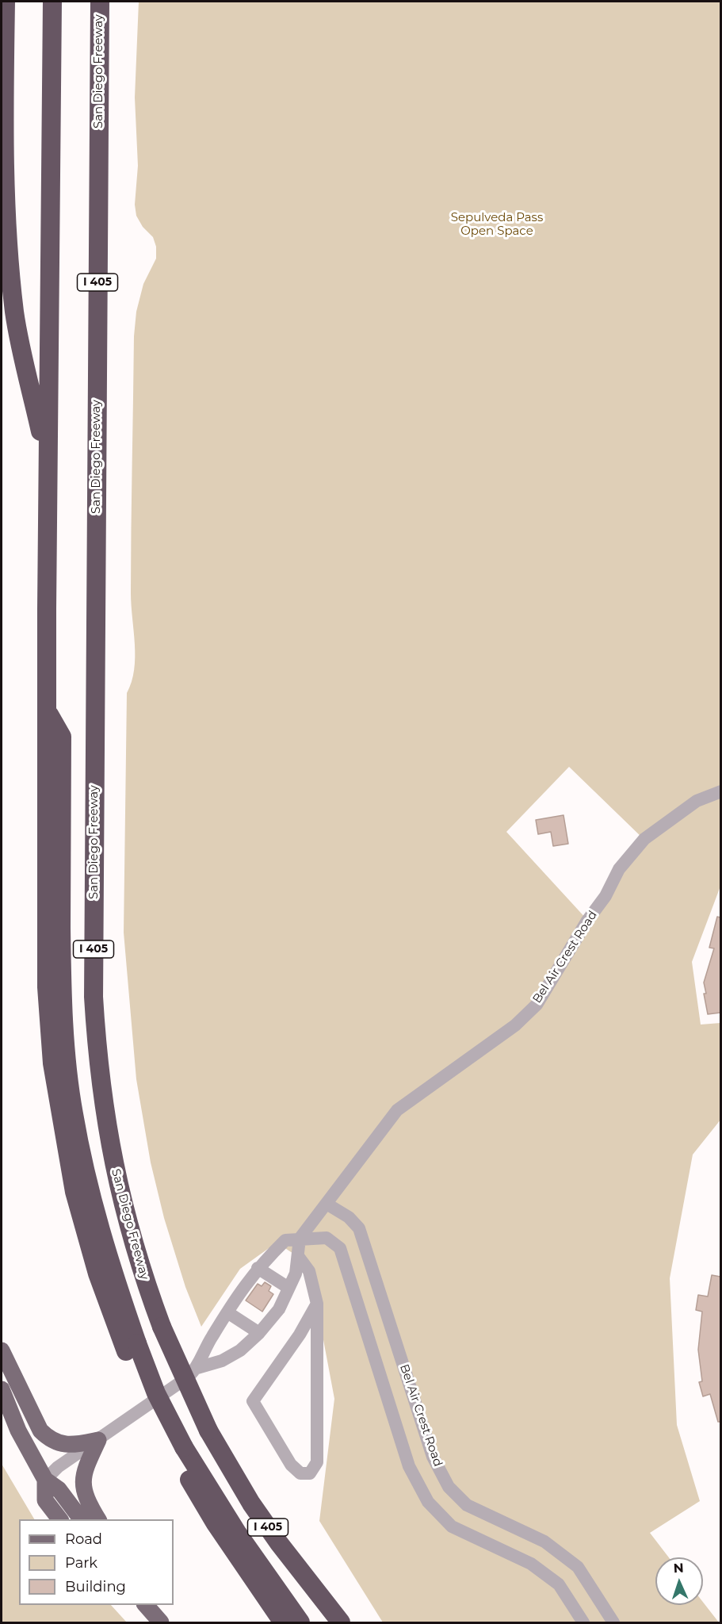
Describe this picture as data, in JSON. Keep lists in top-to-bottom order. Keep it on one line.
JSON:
{"streets":{"highway":["San Diego Freeway","I 405"],"street":["Bel Air Crest Road"]},"parks":["Sepulveda Pass Open Space"],"legend":["Road","Park","Building"],"north":"top"}
